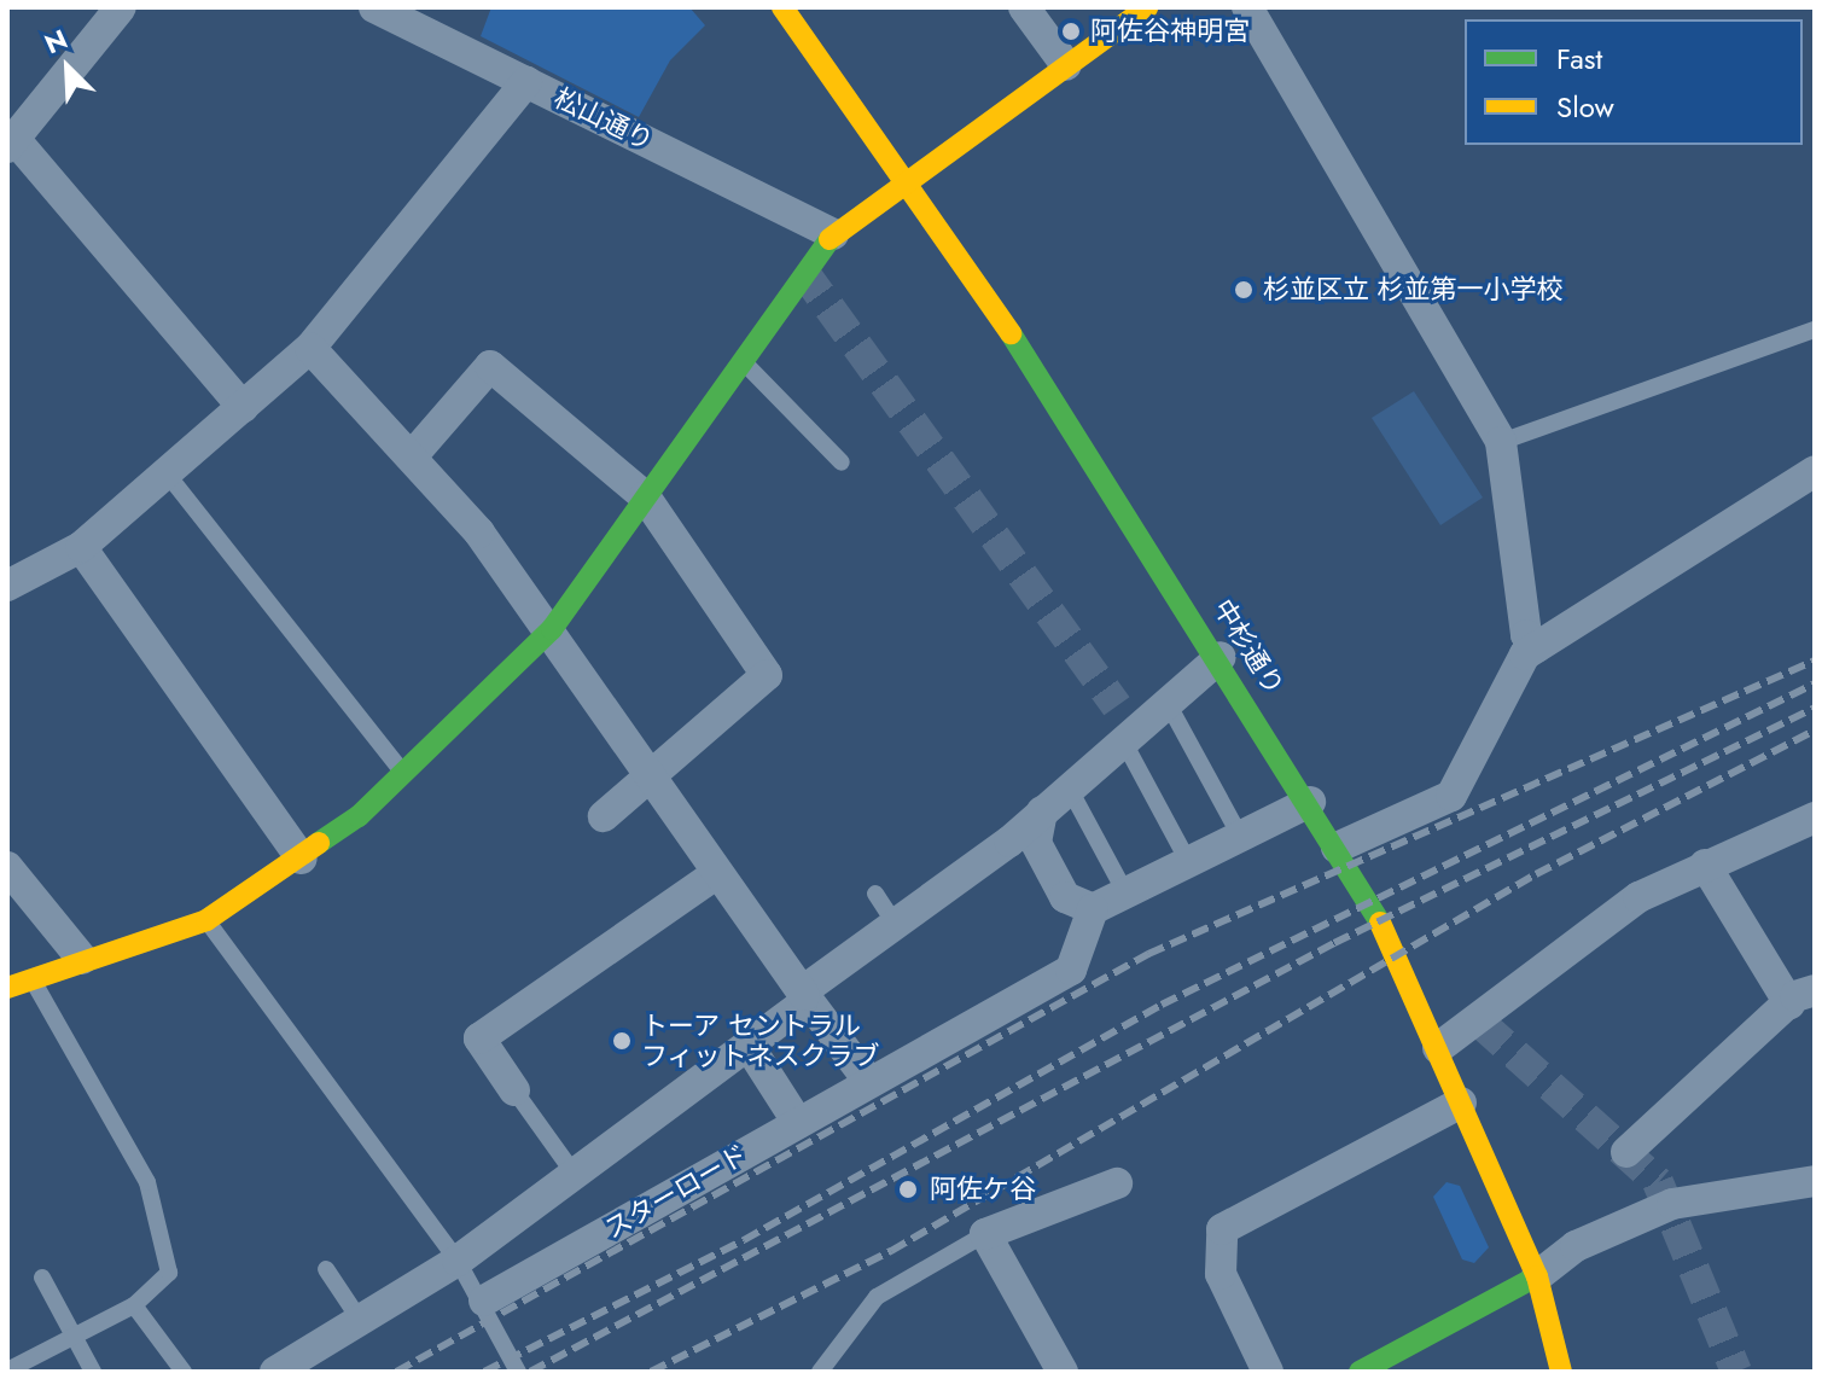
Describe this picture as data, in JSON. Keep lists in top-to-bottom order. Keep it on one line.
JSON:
{"streets":{"street":["松山通り","中杉通り","スターロード"]},"places":["阿佐谷神明宮","杉並区立 杉並第一小学校","トーア セントラル フィットネスクラブ","阿佐ケ谷"],"legend":["Fast","Slow"],"north":"top left"}
